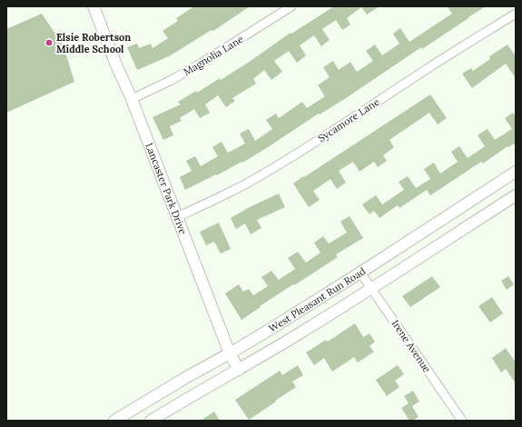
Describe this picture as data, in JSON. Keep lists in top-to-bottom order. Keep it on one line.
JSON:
{"streets":{"main road":["Lancaster Park Drive","West Pleasant Run Road"],"street":["Magnolia Lane","Sycamore Lane","Irene Avenue"]},"crossings":[["Magnolia Lane","Lancaster Park Drive"],["Sycamore Lane","Lancaster Park Drive"],["Lancaster Park Drive","West Pleasant Run Road"],["West Pleasant Run Road","Irene Avenue"]],"places":["Elsie Robertson Middle School"]}
